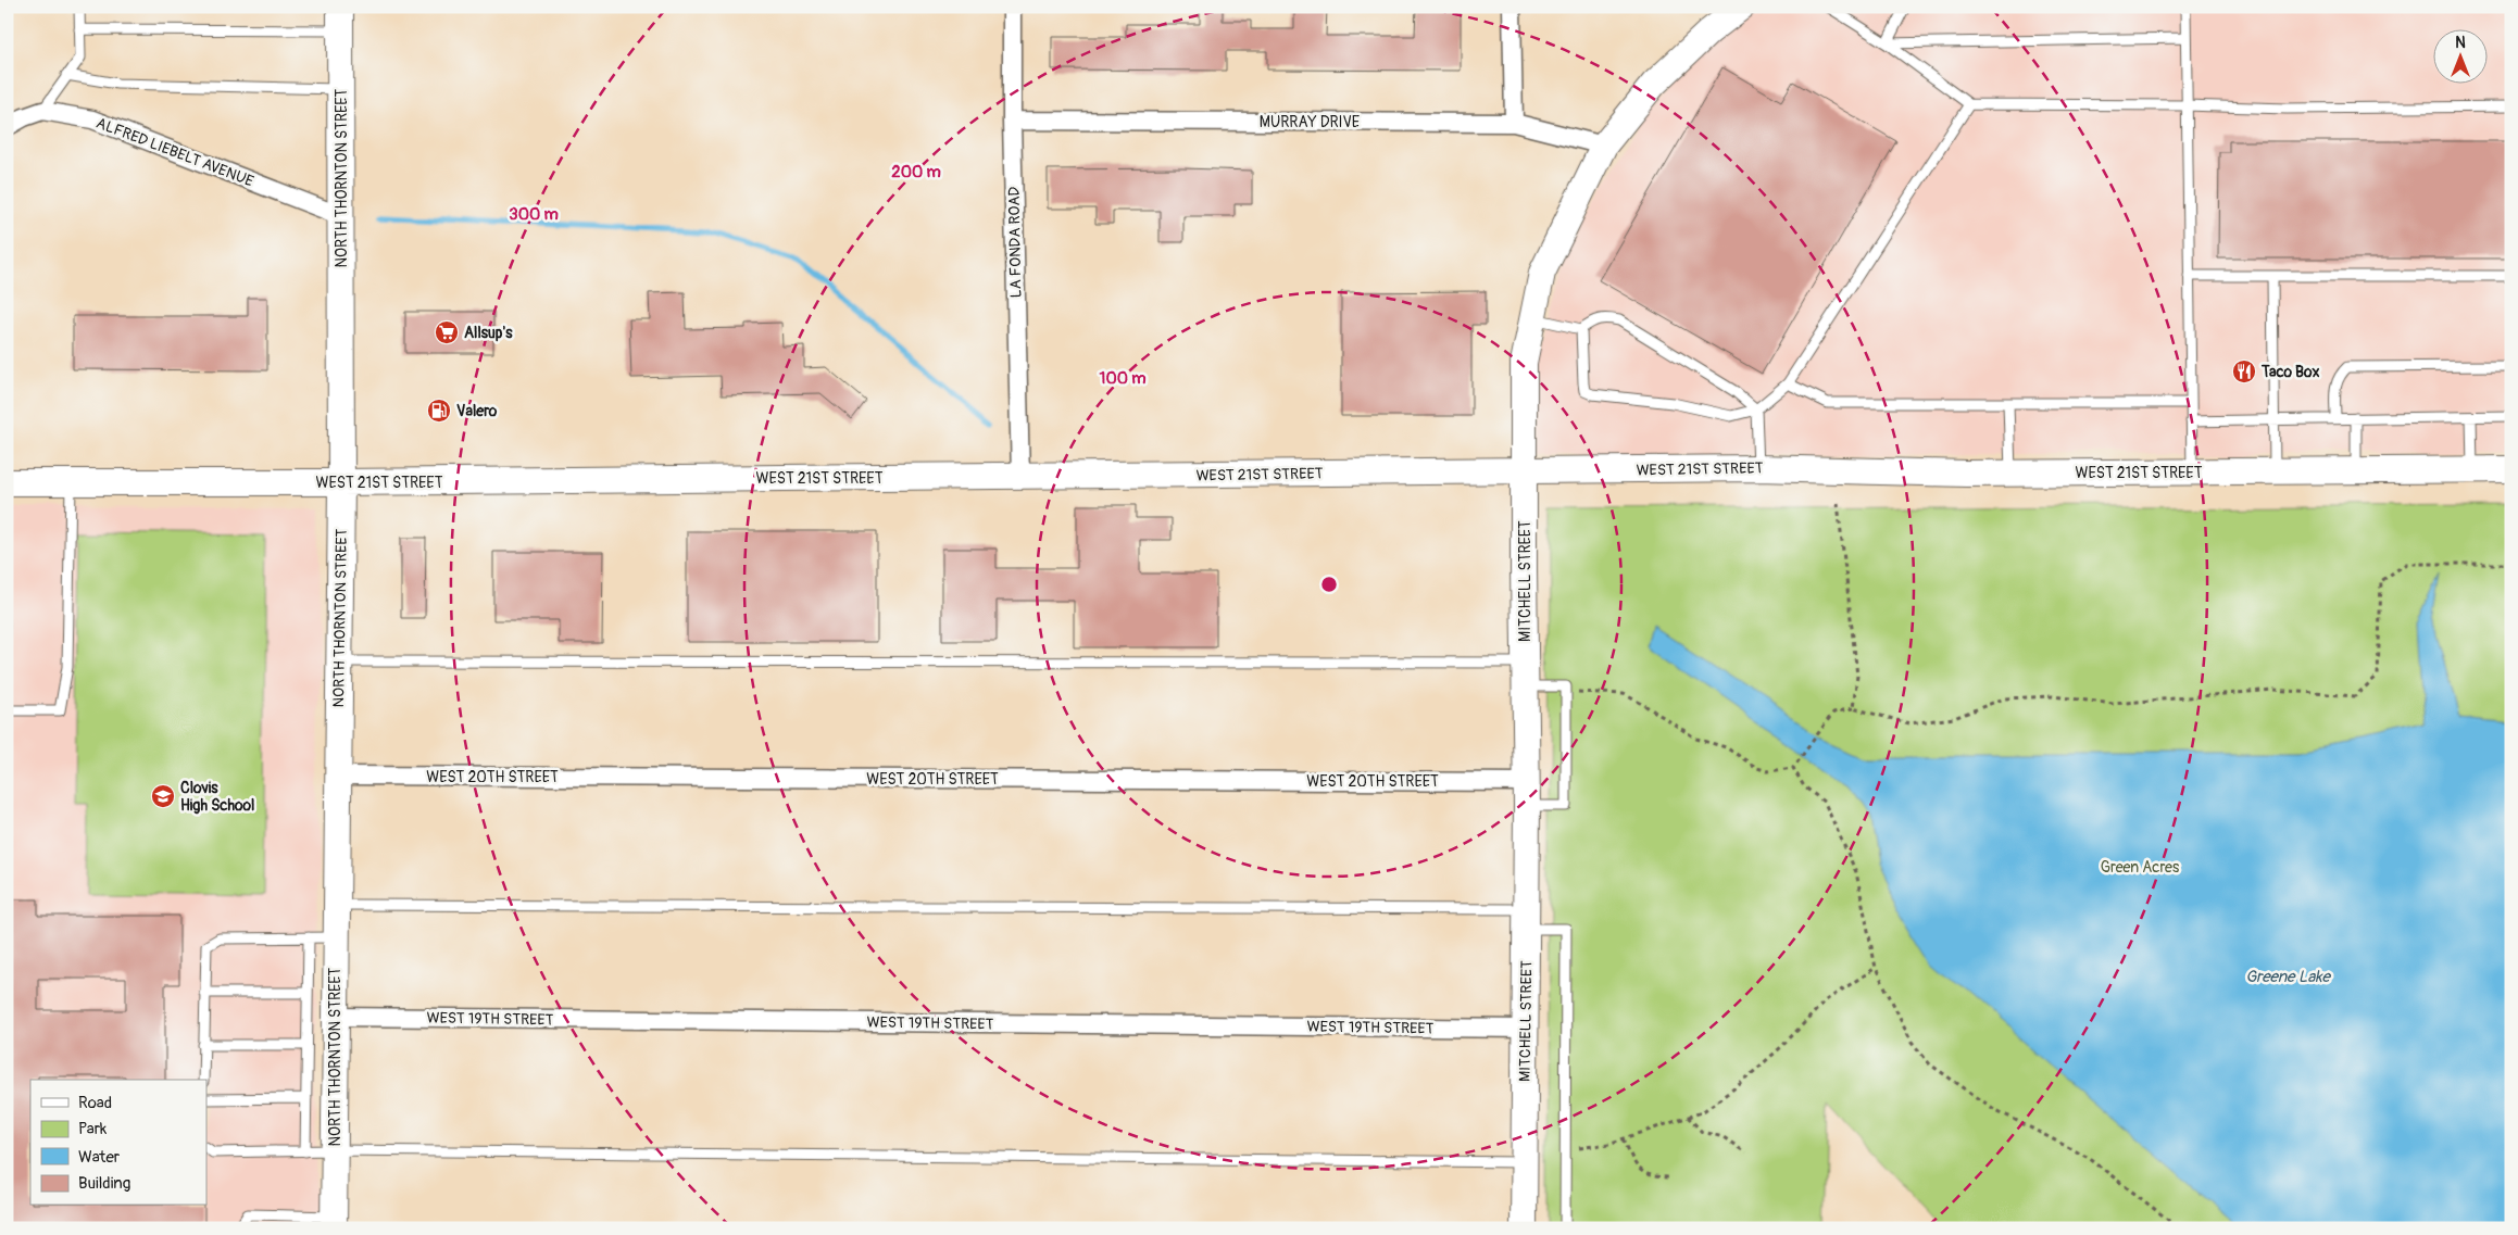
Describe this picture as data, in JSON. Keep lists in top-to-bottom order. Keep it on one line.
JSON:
{"streets":{"main road":["NORTH THORNTON STREET","WEST 21ST STREET","MITCHELL STREET"],"street":["MURRAY DRIVE","ALFRED LIEBELT AVENUE","LA FONDA ROAD","WEST 20TH STREET","WEST 19TH STREET"]},"crossings":[["MURRAY DRIVE","LA FONDA ROAD"],["MURRAY DRIVE","MITCHELL STREET"],["ALFRED LIEBELT AVENUE","NORTH THORNTON STREET"],["NORTH THORNTON STREET","WEST 21ST STREET"],["NORTH THORNTON STREET","WEST 20TH STREET"],["NORTH THORNTON STREET","WEST 19TH STREET"],["LA FONDA ROAD","WEST 21ST STREET"],["WEST 21ST STREET","MITCHELL STREET"],["MITCHELL STREET","WEST 20TH STREET"],["MITCHELL STREET","WEST 19TH STREET"]],"water":["Greene Lake"],"parks":["Green Acres"],"places":{"supermarket":["Allsup's"],"restaurant":["Taco Box"],"fuel station":["Valero"],"school or university":["Clovis High School"]},"legend":["Road","Park","Water","Building"],"north":"top","rings":["200 m","300 m","100 m"]}
